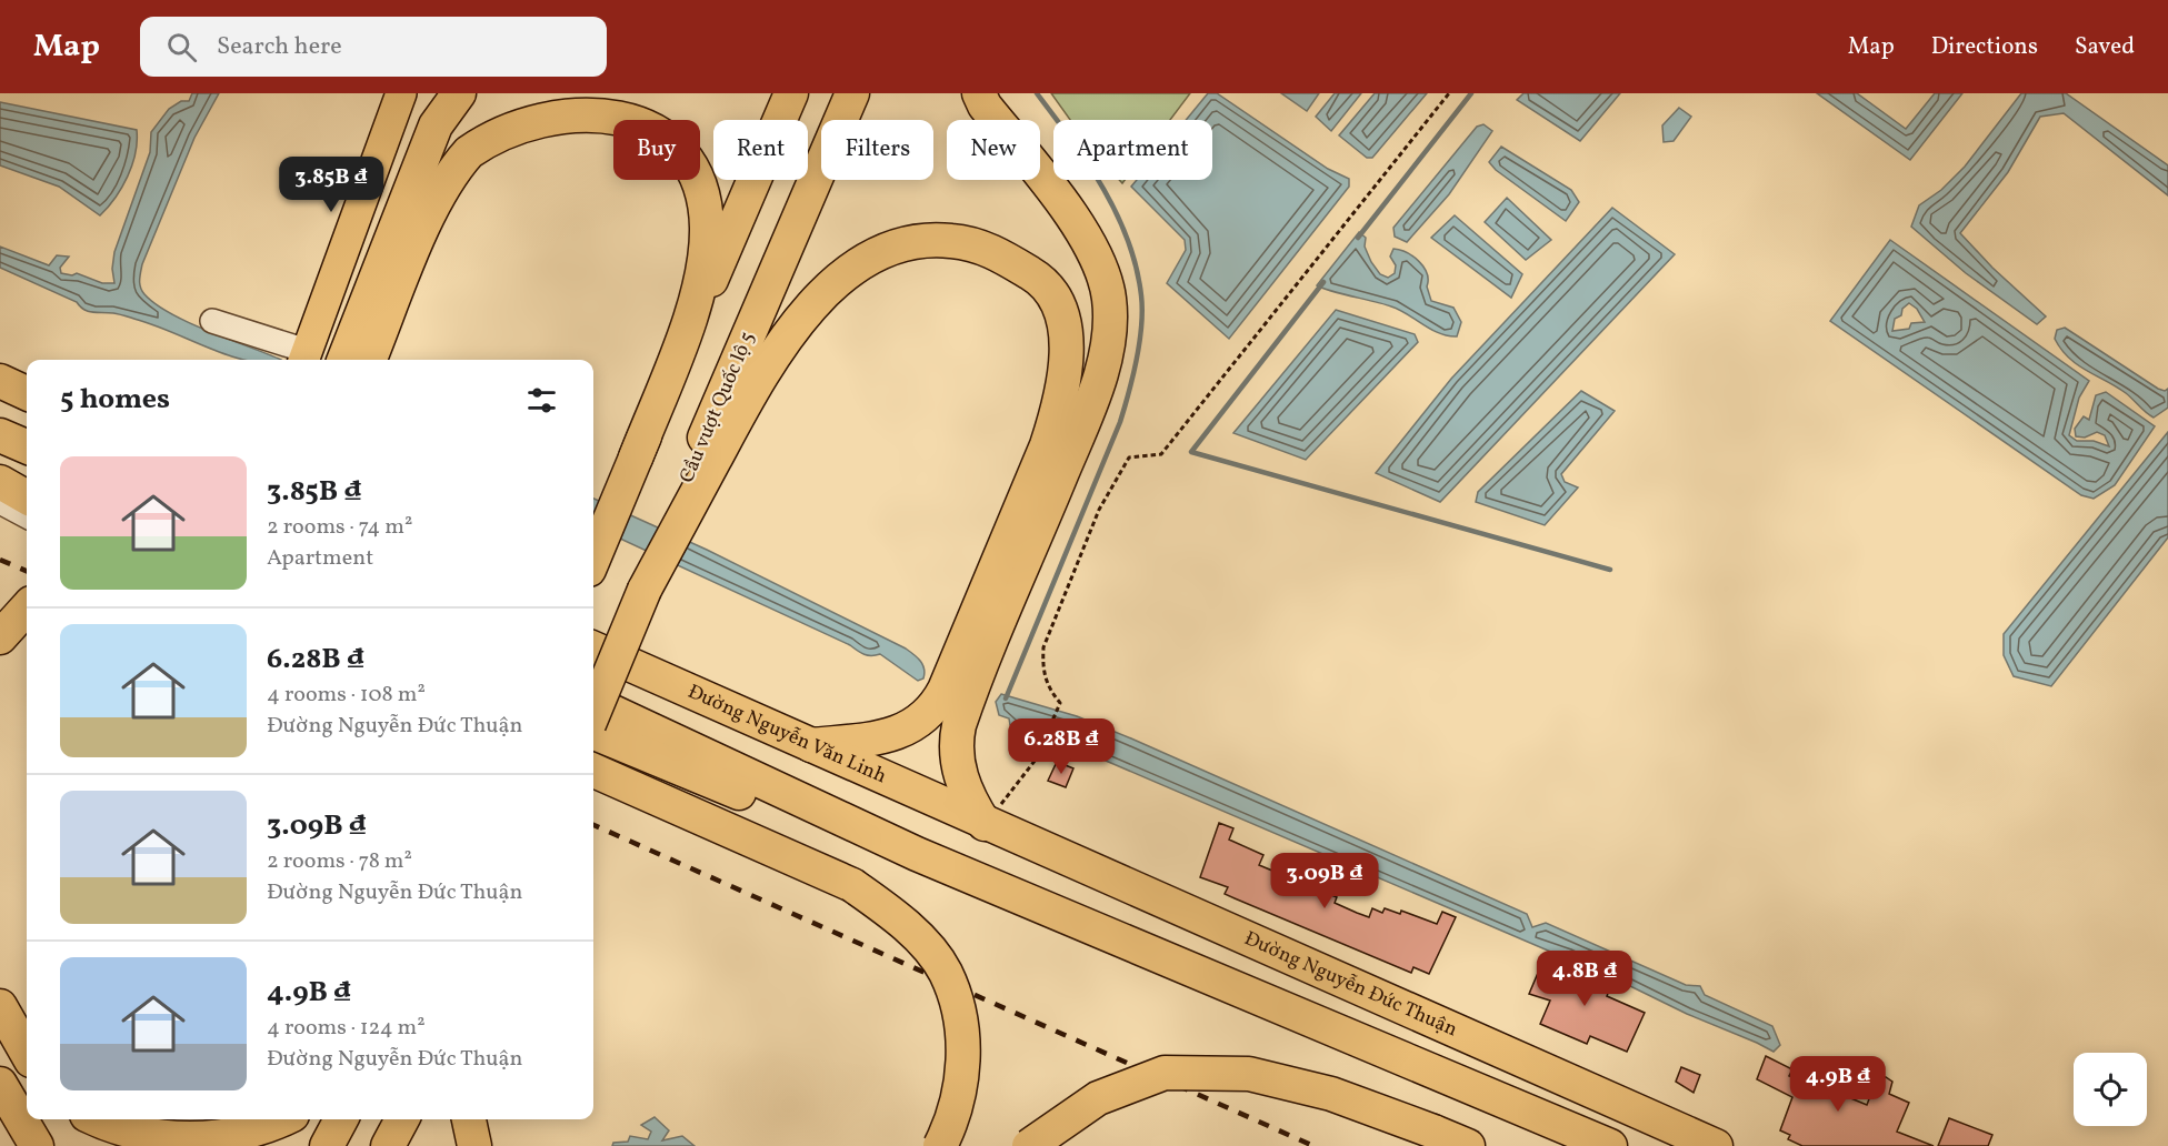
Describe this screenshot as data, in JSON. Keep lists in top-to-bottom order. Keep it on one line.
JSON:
{"streets":{"highway":["Cầu vượt Quốc lộ 5","Đường Nguyễn Văn Linh","Đường Nguyễn Đức Thuận"]},"crossings":[["Đường Nguyễn Văn Linh","Đường Nguyễn Đức Thuận"]],"page":{"header":"Map","search":"Search here","nav":["Map","Directions","Saved"],"chip":["Buy","Rent","Filters","New","Apartment"],"price":["3.85B ₫","6.28B ₫","3.09B ₫","4.8B ₫","4.9B ₫"],"heading":"5 homes","list":[{"name":"3.85B ₫","note":"2 rooms · 74 m² · Apartment"},{"name":"6.28B ₫","note":"4 rooms · 108 m² · Đường Nguyễn Đức Thuận"},{"name":"3.09B ₫","note":"2 rooms · 78 m² · Đường Nguyễn Đức Thuận"},{"name":"4.9B ₫","note":"4 rooms · 124 m² · Đường Nguyễn Đức Thuận"}]}}
